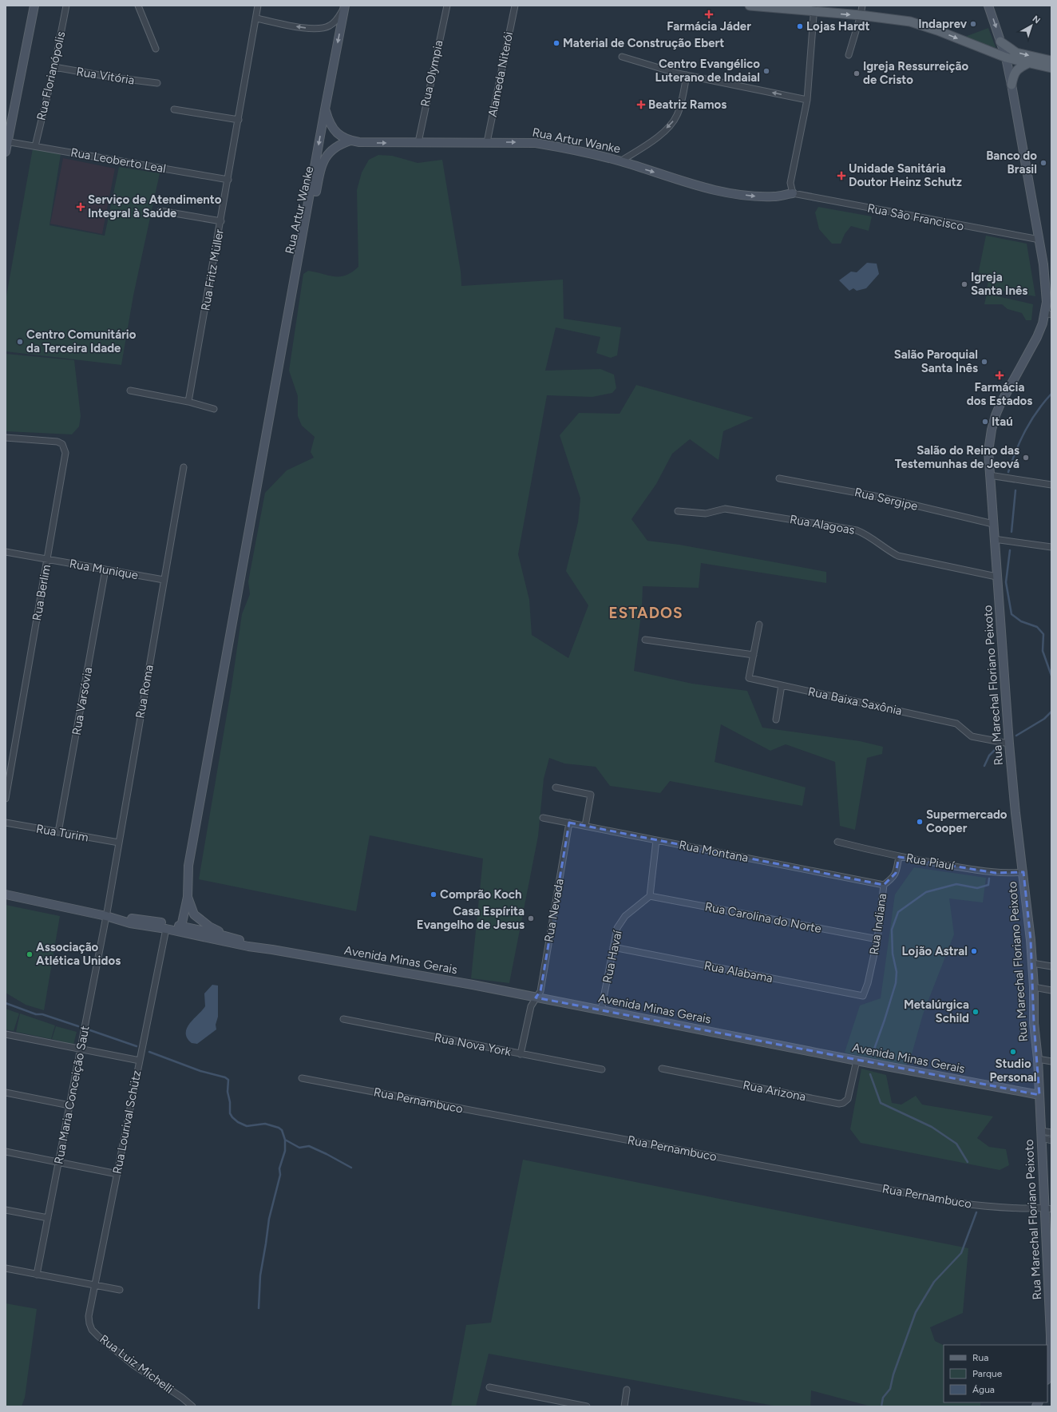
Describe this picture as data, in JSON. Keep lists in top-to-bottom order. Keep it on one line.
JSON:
{"streets":{"main road":["Rua Artur Wanke","Rua Marechal Floriano Peixoto","Avenida Minas Gerais"],"street":["Rua Olympia","Alameda Niterói","Rua Florianópolis","Rua Vitória","Rua Leoberto Leal","Rua São Francisco","Rua Fritz Müller","Rua Sergipe","Rua Alagoas","Rua Munique","Rua Berlim","Rua Roma","Rua Varsóvia","Rua Baixa Saxônia","Rua Turim","Rua Montana","Rua Piauí","Rua Nevada","Rua Carolina do Norte","Rua Indiana","Rua Havaí","Rua Alabama","Rua Nova York","Rua Arizona","Rua Maria Conceição Saut","Rua Pernambuco","Rua Lourival Schütz","Rua Luiz Michelli"]},"crossings":[["Rua Olympia","Rua Artur Wanke"],["Alameda Niterói","Rua Artur Wanke"],["Rua Florianópolis","Rua Vitória"],["Rua Florianópolis","Rua Leoberto Leal"],["Rua Artur Wanke","Rua São Francisco"],["Rua Leoberto Leal","Rua Fritz Müller"],["Rua São Francisco","Rua Marechal Floriano Peixoto"],["Rua Sergipe","Rua Marechal Floriano Peixoto"],["Rua Alagoas","Rua Marechal Floriano Peixoto"],["Rua Munique","Rua Berlim"],["Rua Munique","Rua Roma"],["Rua Munique","Rua Varsóvia"],["Rua Marechal Floriano Peixoto","Rua Baixa Saxônia"],["Rua Marechal Floriano Peixoto","Rua Piauí"],["Rua Marechal Floriano Peixoto","Avenida Minas Gerais"],["Rua Marechal Floriano Peixoto","Rua Pernambuco"],["Rua Roma","Rua Turim"],["Rua Roma","Avenida Minas Gerais"],["Rua Roma","Rua Maria Conceição Saut"],["Rua Varsóvia","Rua Turim"],["Rua Montana","Rua Nevada"],["Rua Montana","Rua Indiana"],["Rua Piauí","Rua Indiana"],["Rua Nevada","Avenida Minas Gerais"],["Rua Nevada","Rua Nova York"],["Rua Carolina do Norte","Rua Indiana"],["Rua Carolina do Norte","Rua Havaí"],["Rua Indiana","Rua Alabama"],["Rua Havaí","Avenida Minas Gerais"],["Rua Havaí","Rua Alabama"],["Avenida Minas Gerais","Rua Arizona"],["Avenida Minas Gerais","Rua Maria Conceição Saut"],["Avenida Minas Gerais","Rua Lourival Schütz"],["Rua Lourival Schütz","Rua Luiz Michelli"]],"one_way":["Rua Artur Wanke"],"districts":["ESTADOS"],"places":{"health":["Farmácia Jáder","Beatriz Ramos","Unidade Sanitária Doutor Heinz Schutz","Serviço de Atendimento Integral à Saúde","Farmácia dos Estados"],"other":["Indaprev","Lojas Hardt","Material de Construção Ebert","Centro Evangélico Luterano de Indaial","Igreja Ressurreição de Cristo","Banco do Brasil","Igreja Santa Inês","Centro Comunitário da Terceira Idade","Salão Paroquial Santa Inês","Itaú","Salão do Reino das Testemunhas de Jeová","Supermercado Cooper","Comprão Koch","Casa Espírita Evangelho de Jesus","Lojão Astral","Associação Atlética Unidos","Metalúrgica Schild","Studio Personal"]},"legend":["Rua","Parque","Água"],"north":"top right"}
